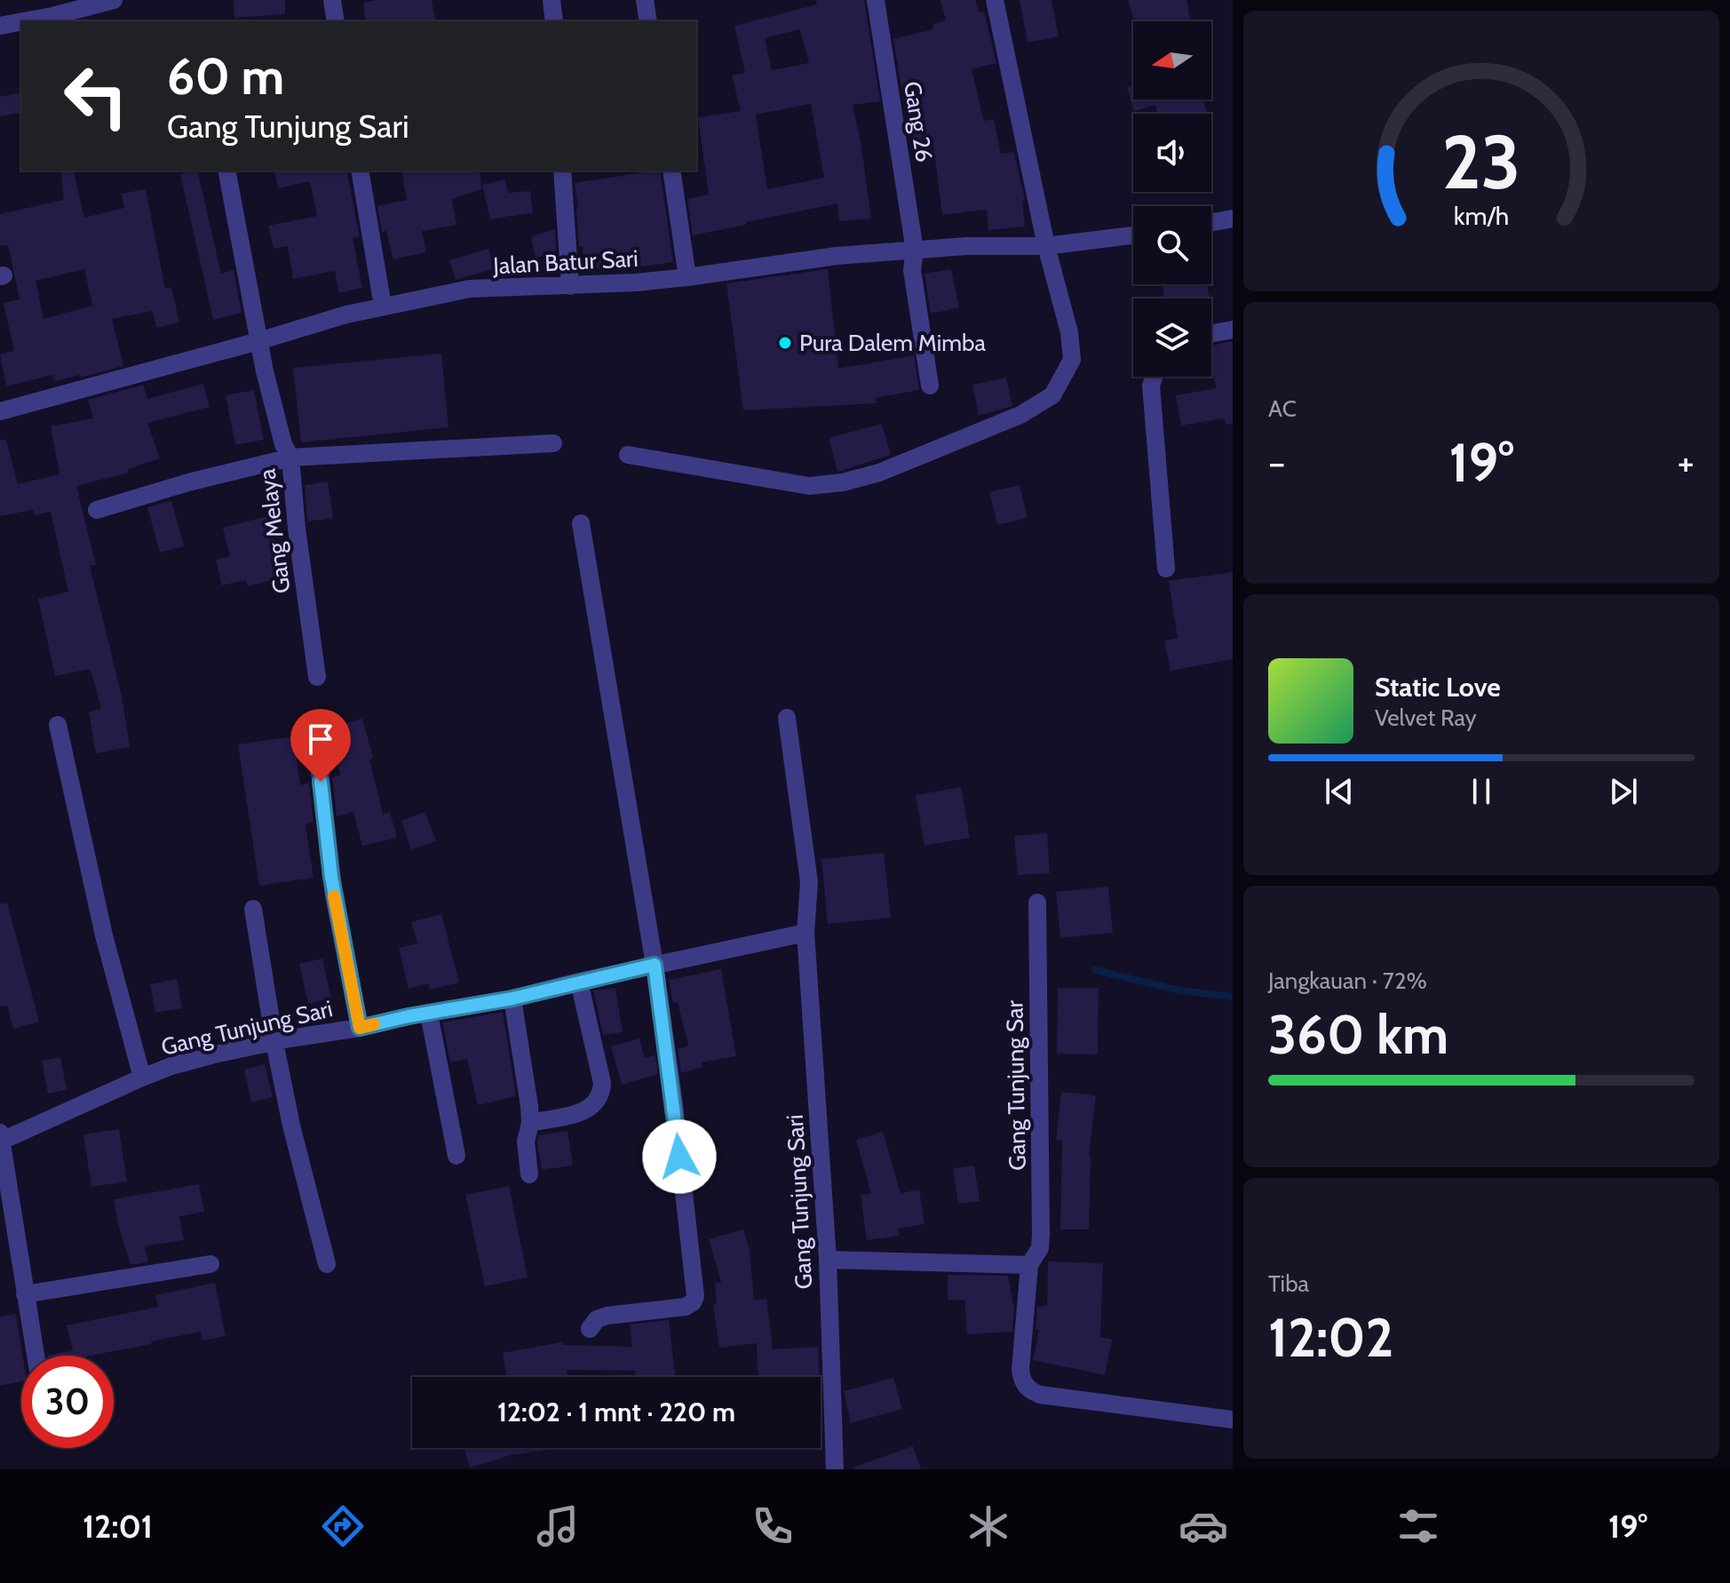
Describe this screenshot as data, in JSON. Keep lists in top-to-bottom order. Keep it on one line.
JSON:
{"streets":{"street":["Gang 26","Jalan Batur Sari","Gang Melaya","Gang Tunjung Sari","Gang Tunjung Sar"]},"crossings":[["Gang 26","Jalan Batur Sari"],["Jalan Batur Sari","Gang Melaya"]],"places":["Pura Dalem Mimba"],"north":"left","page":{"turn":["60 m","Gang Tunjung Sari"],"tile":["AC",["Jangkauan · 72%","360 km"],["Tiba","12:02"]],"heat":["−","19°","+"],"song":["Static Love","Velvet Ray"],"limit":"30","trip":"12:02 · 1 mnt · 220 m","tabs":["12:01","19°"],"gauge":["23","km/h"]}}
